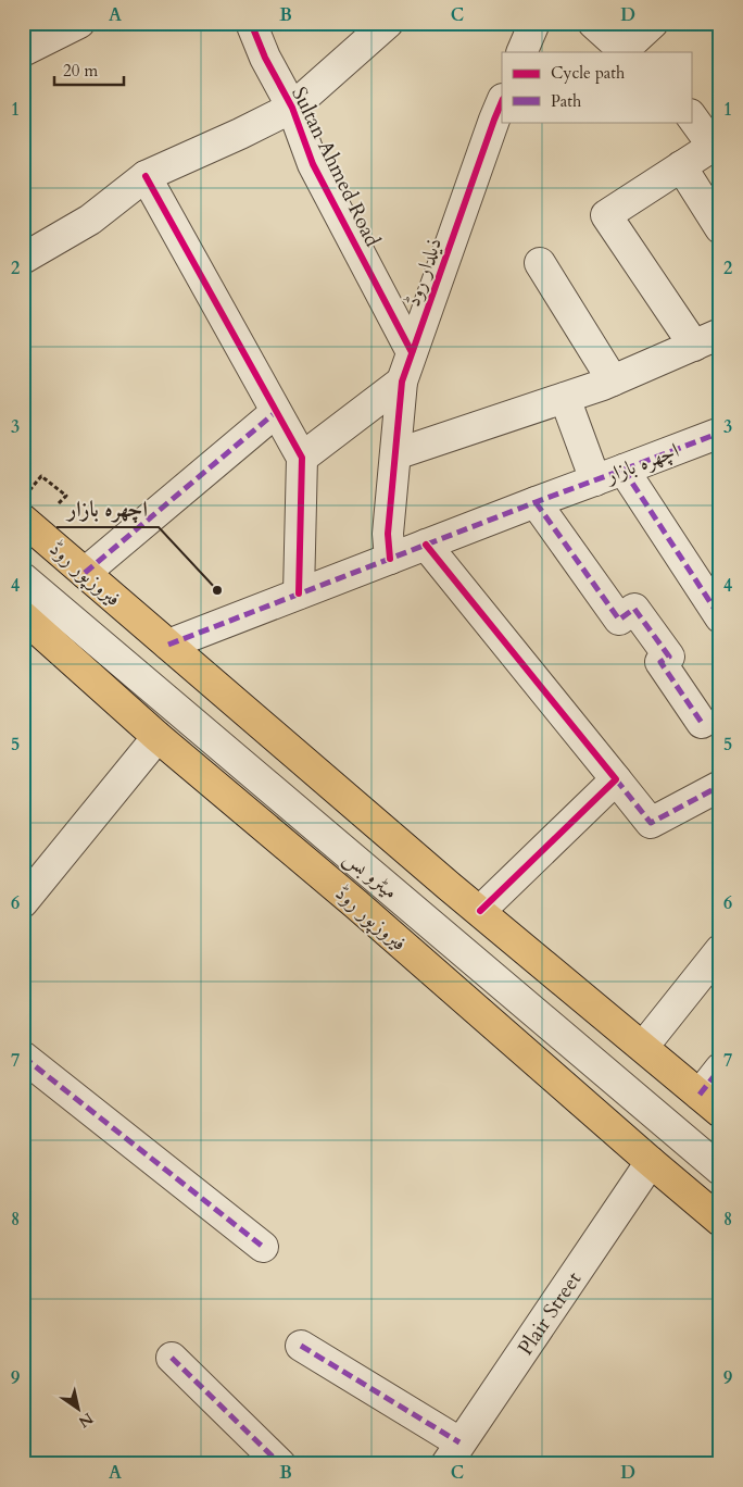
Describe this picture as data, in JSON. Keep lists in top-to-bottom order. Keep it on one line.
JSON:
{"streets":{"main road":["فیروزپور روڈ"],"street":["Sultan Ahmed Road","ذیلدار روڈ","اچھرہ بازار","میٹرو بس","Plair Street"]},"crossings":[["Sultan Ahmed Road","ذیلدار روڈ"],["ذیلدار روڈ","اچھرہ بازار"],["اچھرہ بازار","فیروزپور روڈ"],["فیروزپور روڈ","Plair Street"]],"places":["اچھرہ بازار"],"legend":["Cycle path","Path"],"scale_bar":"20 m","north":"bottom right","grid":{"columns":["A","B","C","D"],"rows":["1","2","3","4","5","6","7","8","9"]}}
